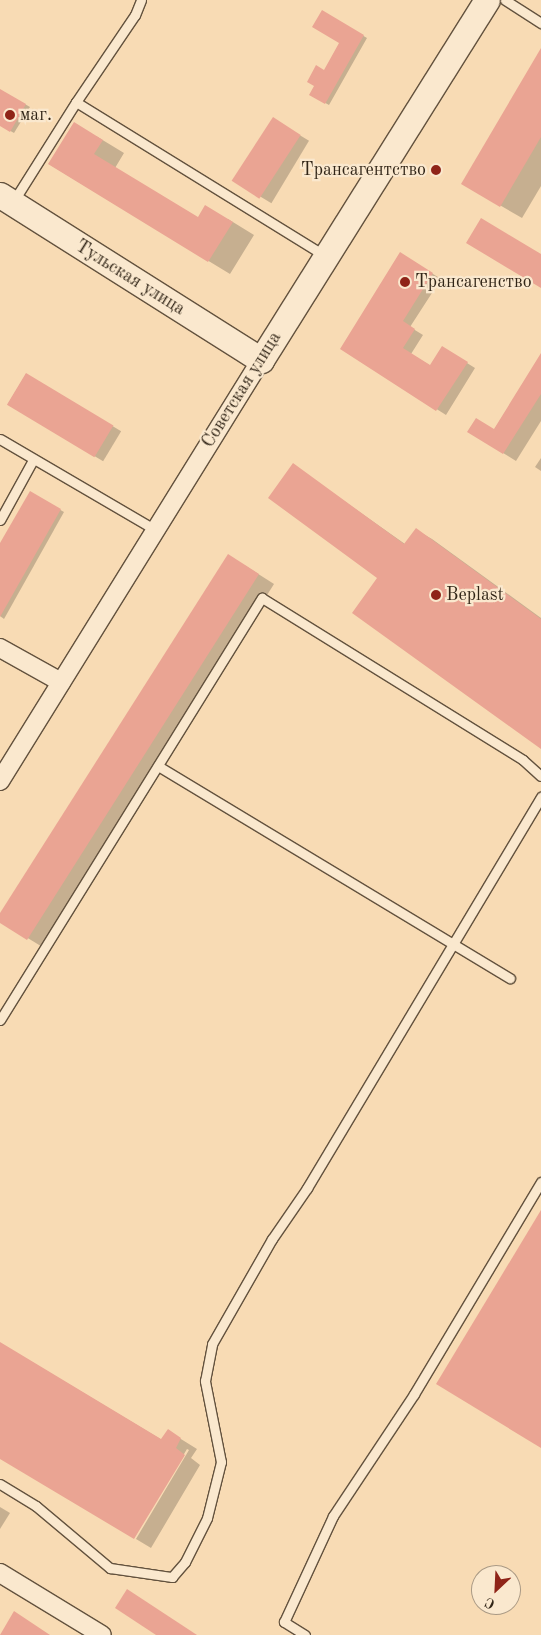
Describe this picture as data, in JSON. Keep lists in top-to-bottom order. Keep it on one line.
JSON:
{"streets":{"main road":["Тульская улица","Советская улица"]},"crossings":[["Тульская улица","Советская улица"]],"places":["маг.","Трансагентство","Трансагенство","Beplast"],"north":"bottom left"}
